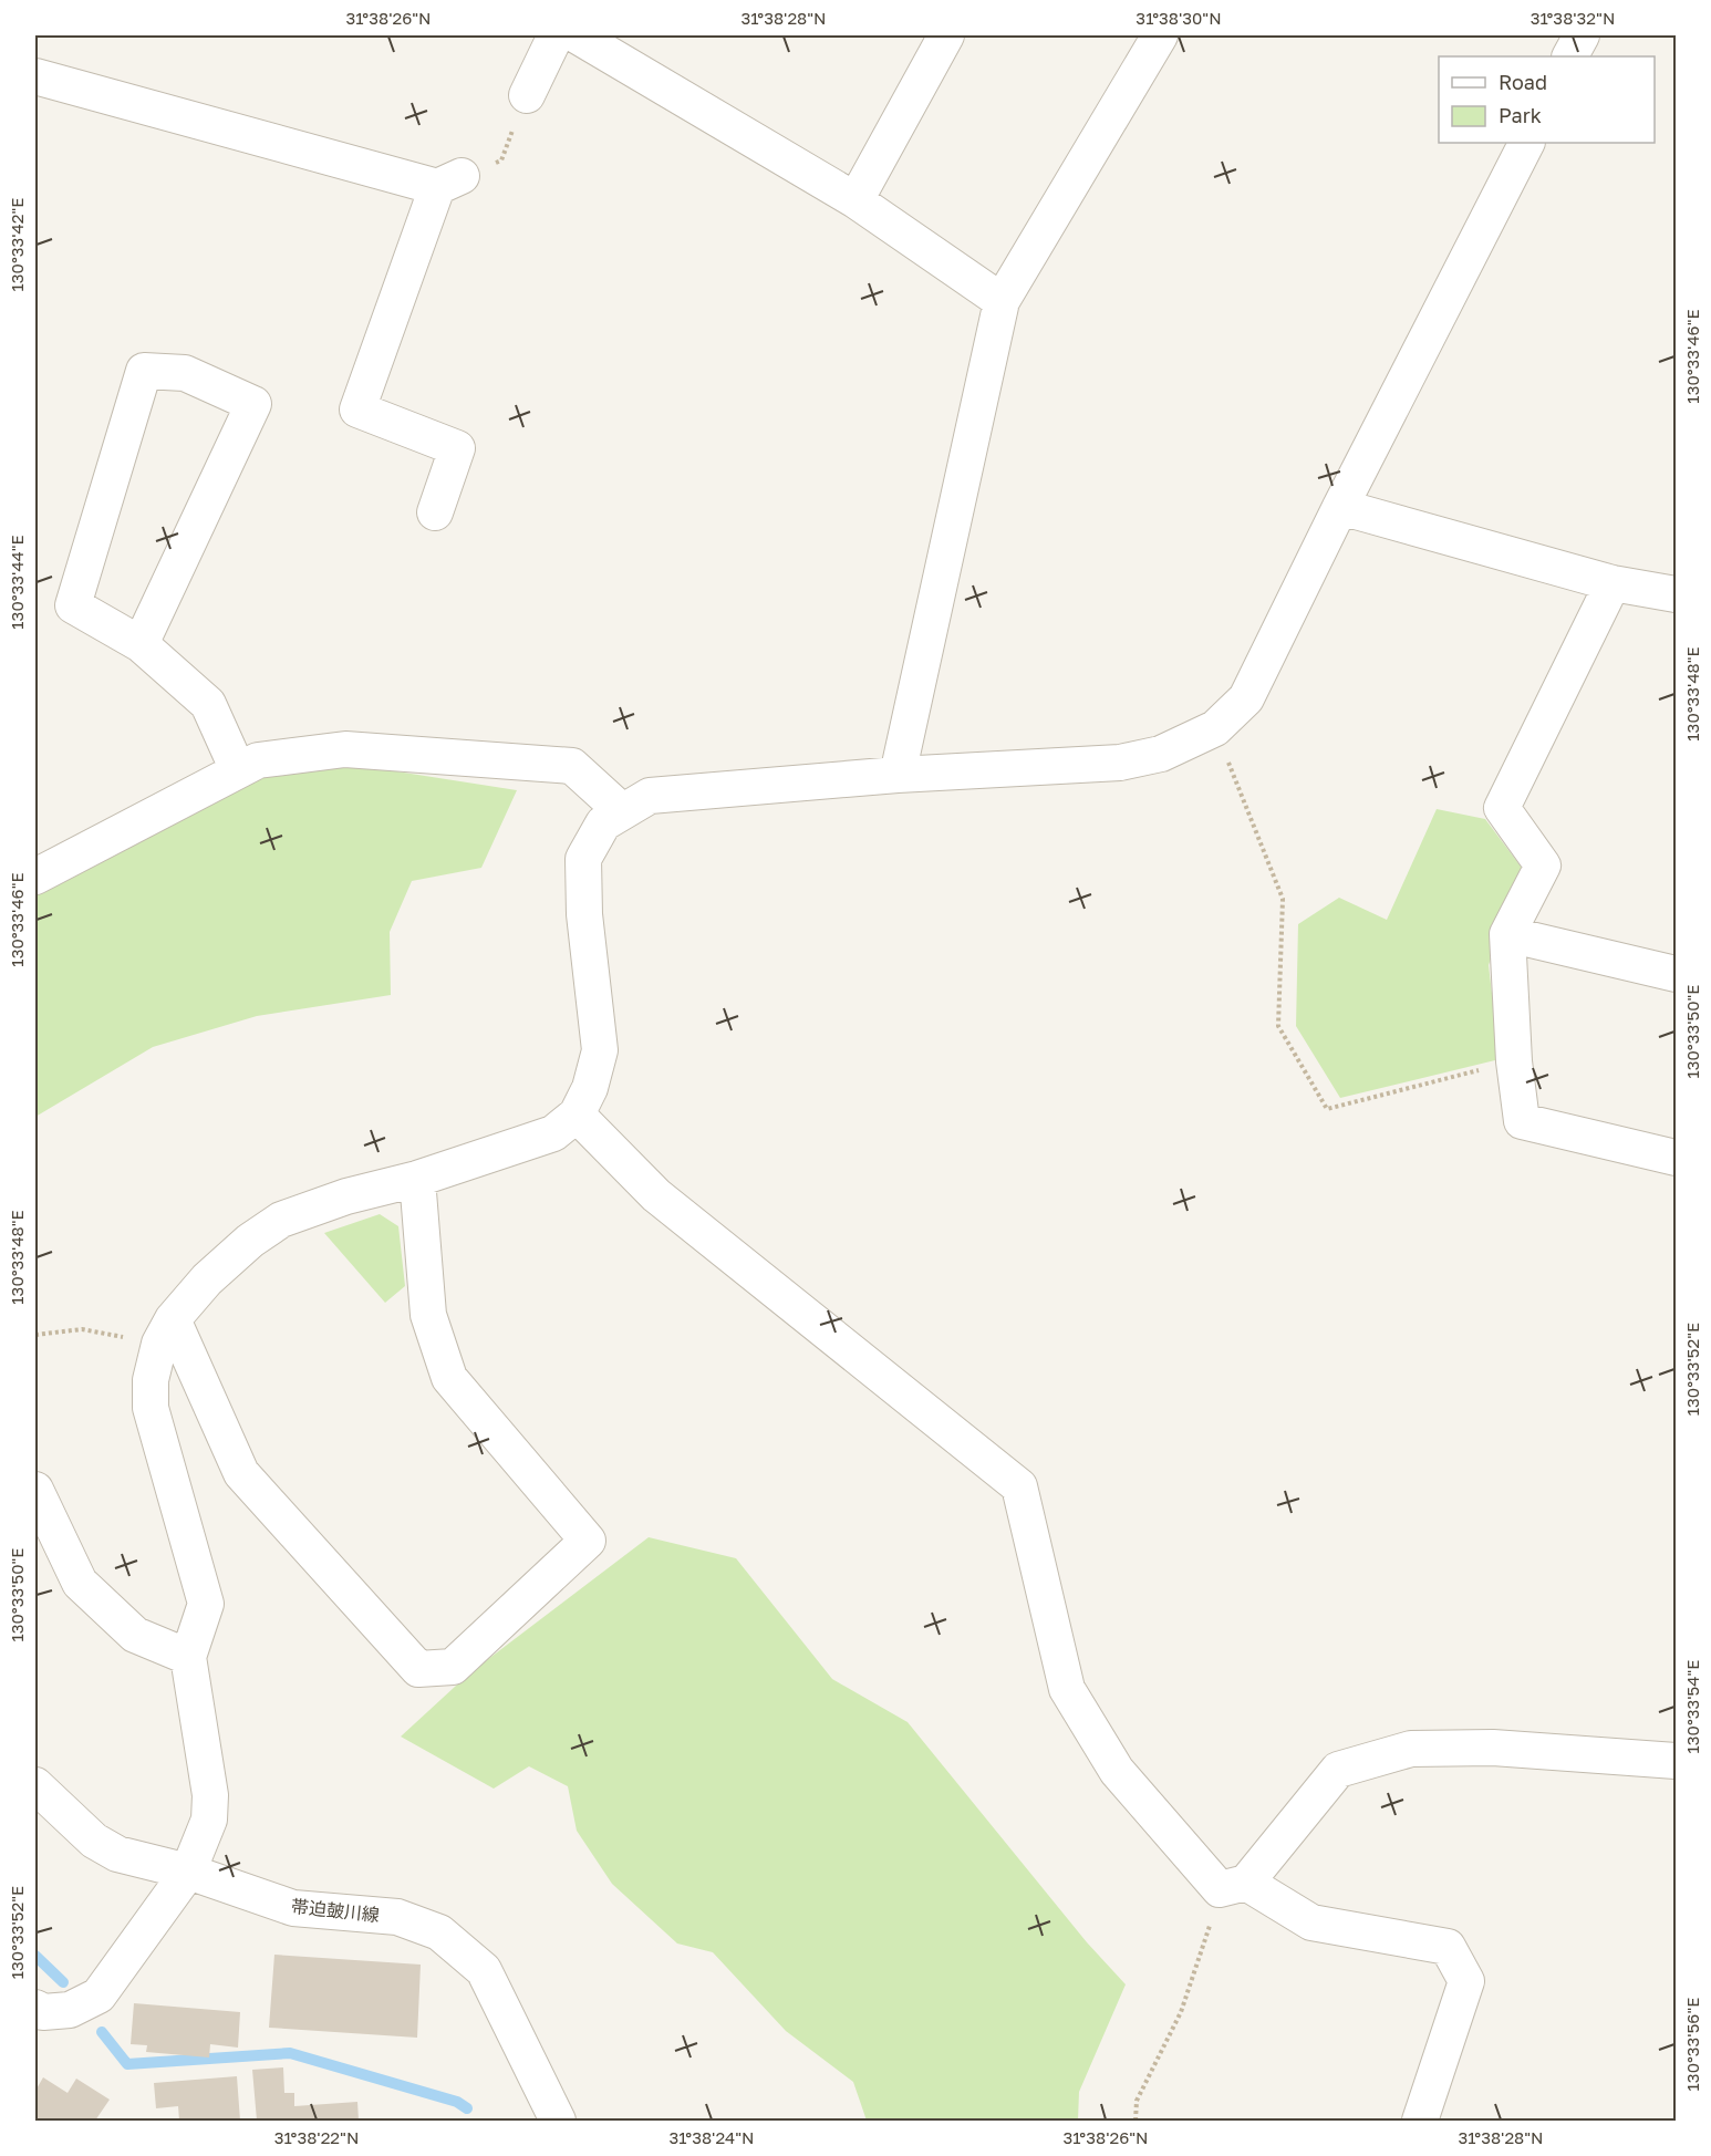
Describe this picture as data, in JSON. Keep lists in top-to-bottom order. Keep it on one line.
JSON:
{"streets":{"street":["帯迫皷川線"]},"legend":["Road","Park"],"coordinates":["31°38'26\"N","31°38'28\"N","31°38'30\"N","31°38'32\"N","130°33'42\"E","130°33'46\"E","130°33'44\"E","130°33'48\"E","130°33'50\"E","130°33'52\"E","130°33'54\"E","130°33'56\"E","31°38'22\"N","31°38'24\"N"]}
